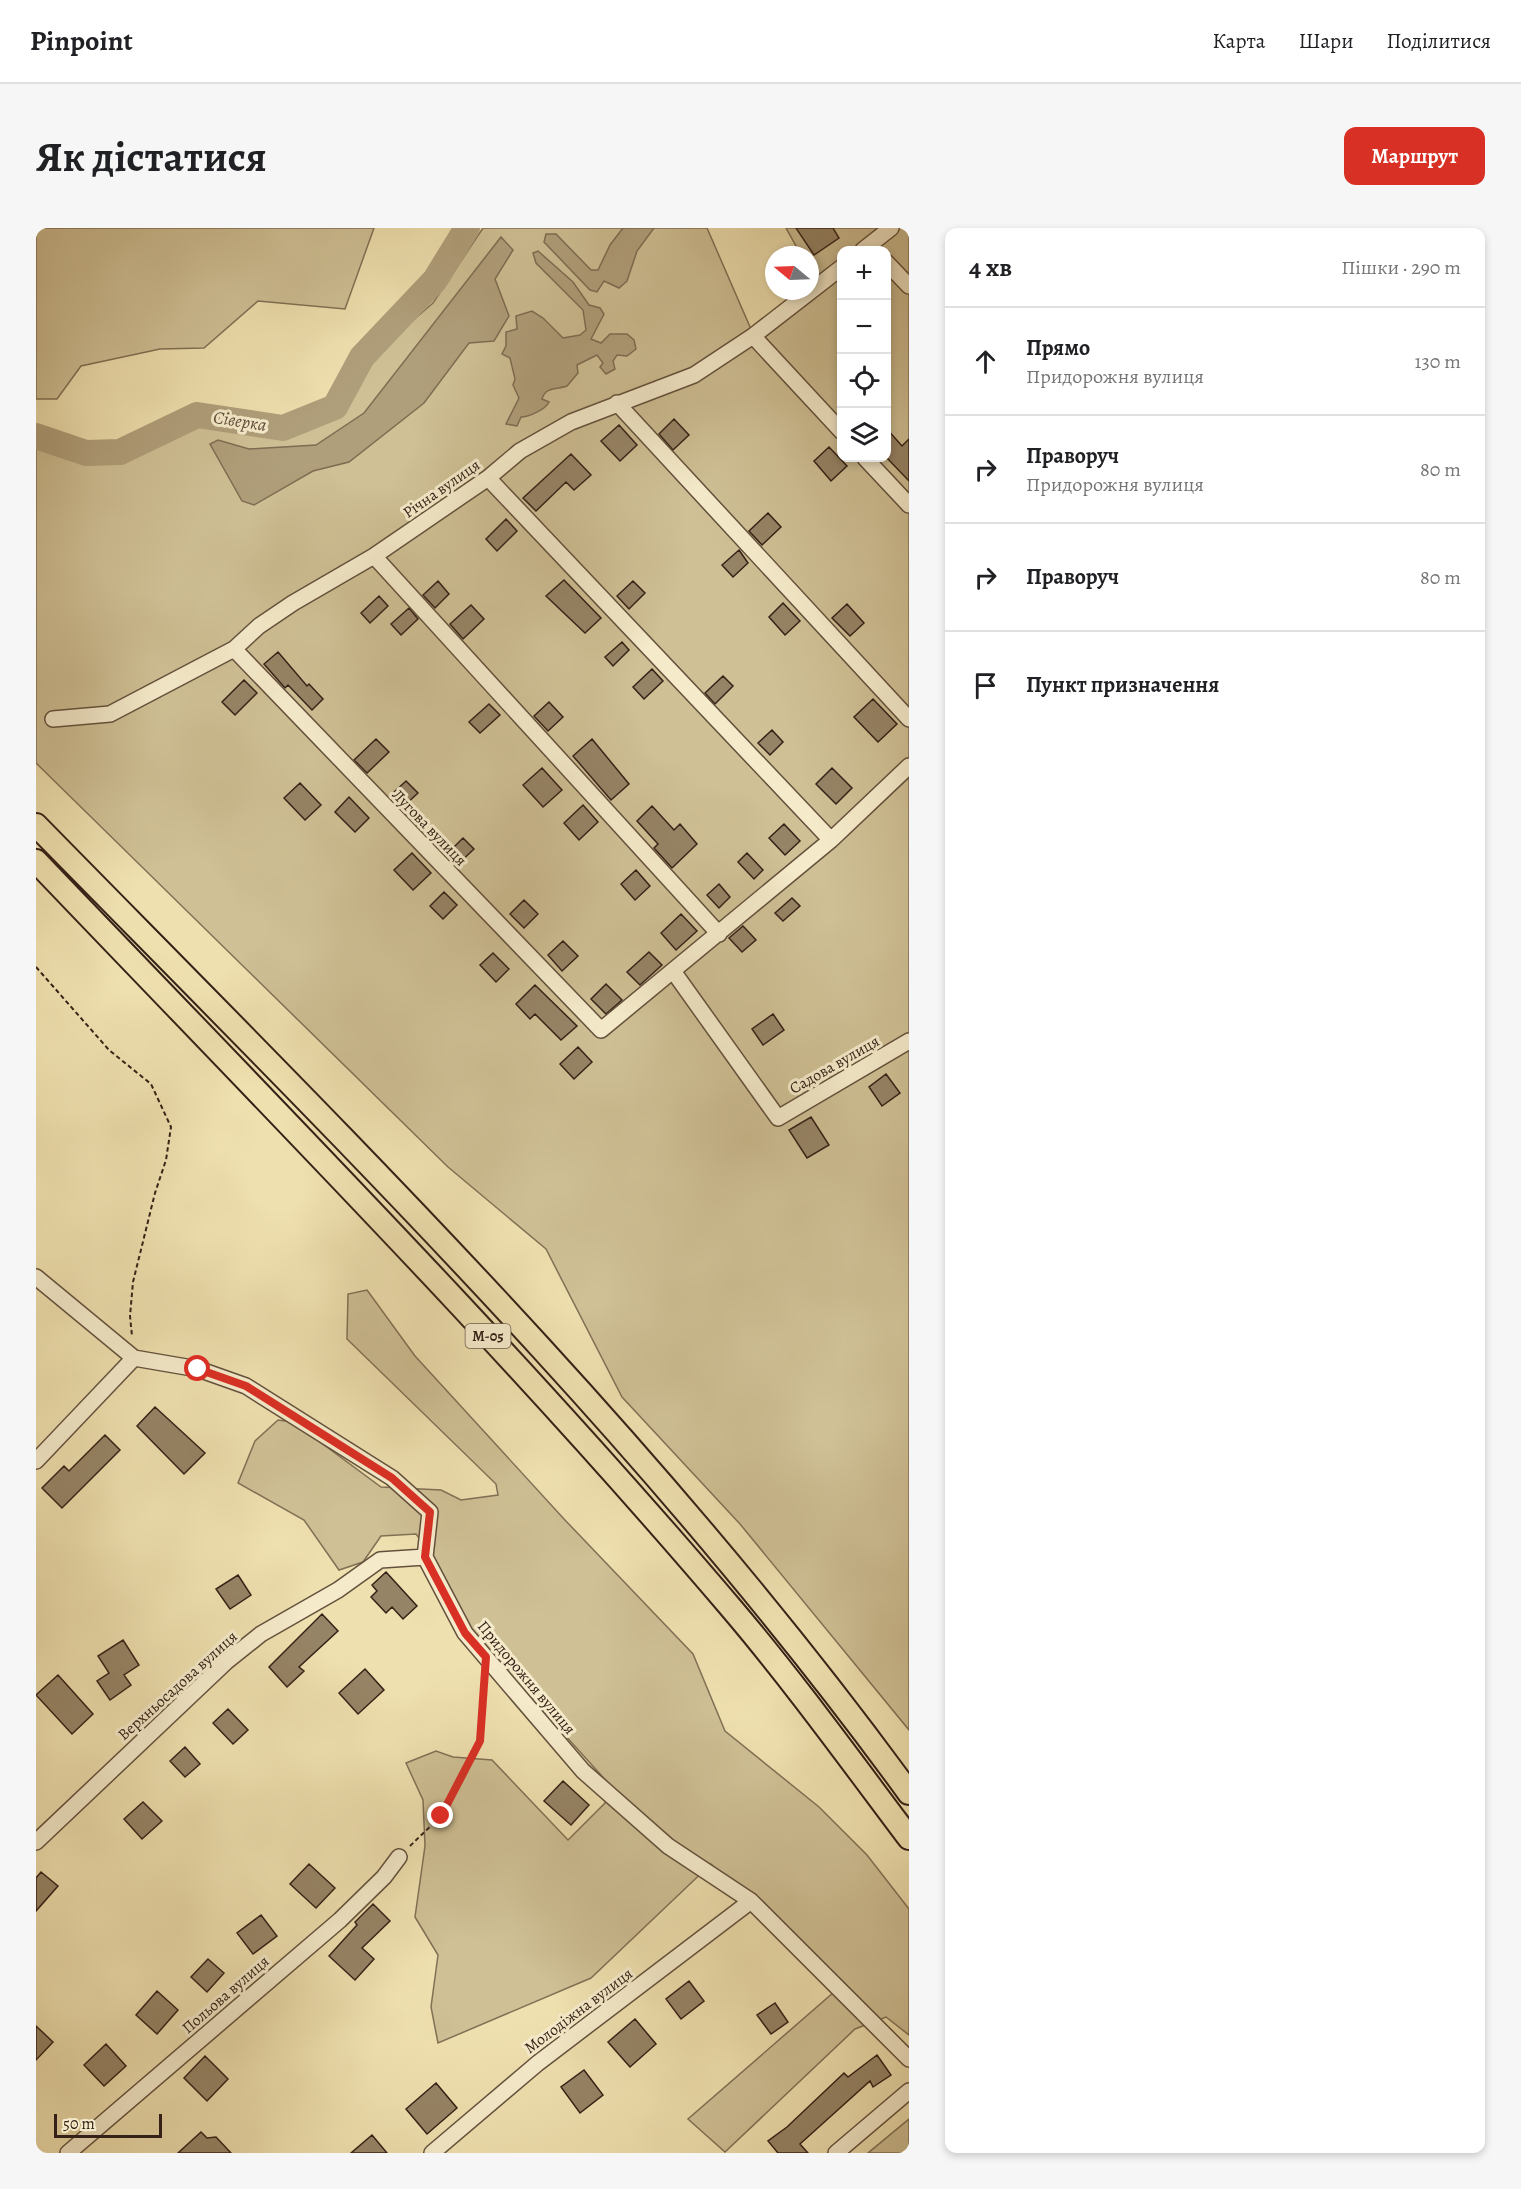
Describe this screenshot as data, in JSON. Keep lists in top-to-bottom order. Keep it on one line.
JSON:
{"streets":{"highway":["М-05"],"street":["Річна вулиця","Лугова вулиця","Садова вулиця","Придорожня вулиця","Верхньосадова вулиця","Польова вулиця","Молодіжна вулиця"]},"crossings":[["Річна вулиця","Лугова вулиця"],["Лугова вулиця","Садова вулиця"],["Придорожня вулиця","Верхньосадова вулиця"],["Придорожня вулиця","Молодіжна вулиця"]],"water":["Сіверка"],"scale_bar":"50 m","north":"left","page":{"header":"Pinpoint","nav":["Карта","Шари","Поділитися"],"buttons":"Маршрут","title":"Як дістатися","heading":["4 хв","Пішки · 290 m"],"map_buttons":["+","−"],"list":[["Прямо","Придорожня вулиця","130 m"],["Праворуч","Придорожня вулиця","80 m"],["Праворуч","80 m"],"Пункт призначення"],"scale":"50 m"}}
